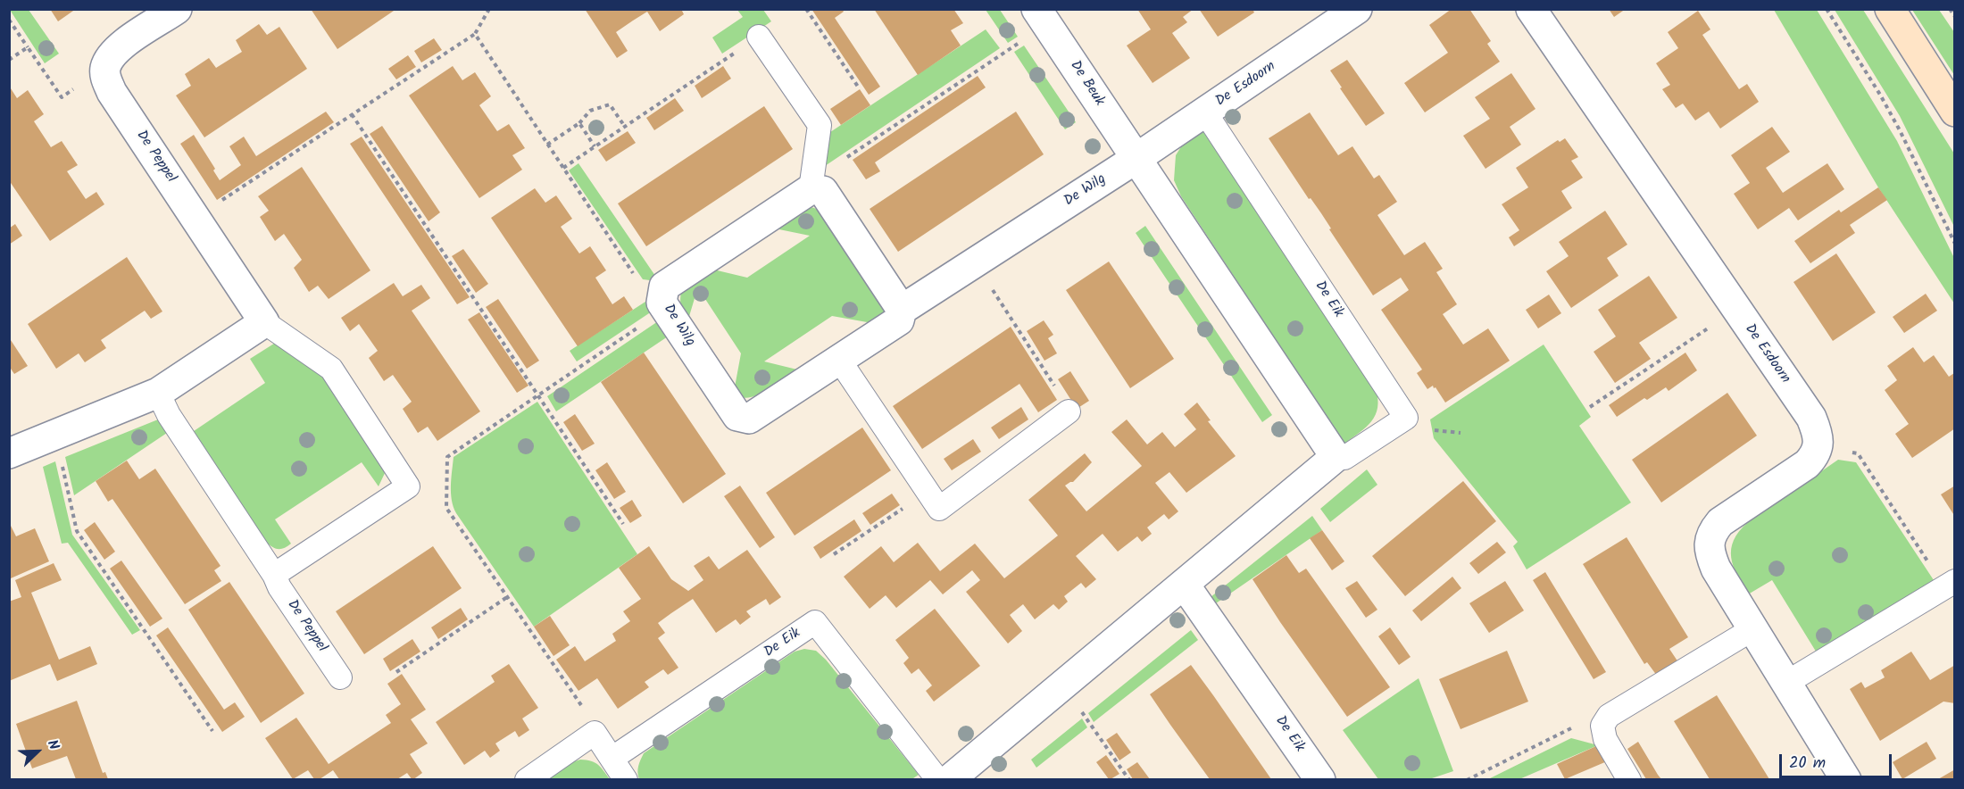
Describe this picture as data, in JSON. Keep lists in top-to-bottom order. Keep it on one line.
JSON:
{"streets":{"street":["De Beuk","De Esdoorn","De Peppel","De Wilg","De Eik"]},"crossings":[["De Beuk","De Esdoorn"],["De Beuk","De Wilg"],["De Esdoorn","De Wilg"],["De Esdoorn","De Eik"]],"scale_bar":"20 m","north":"top right"}
